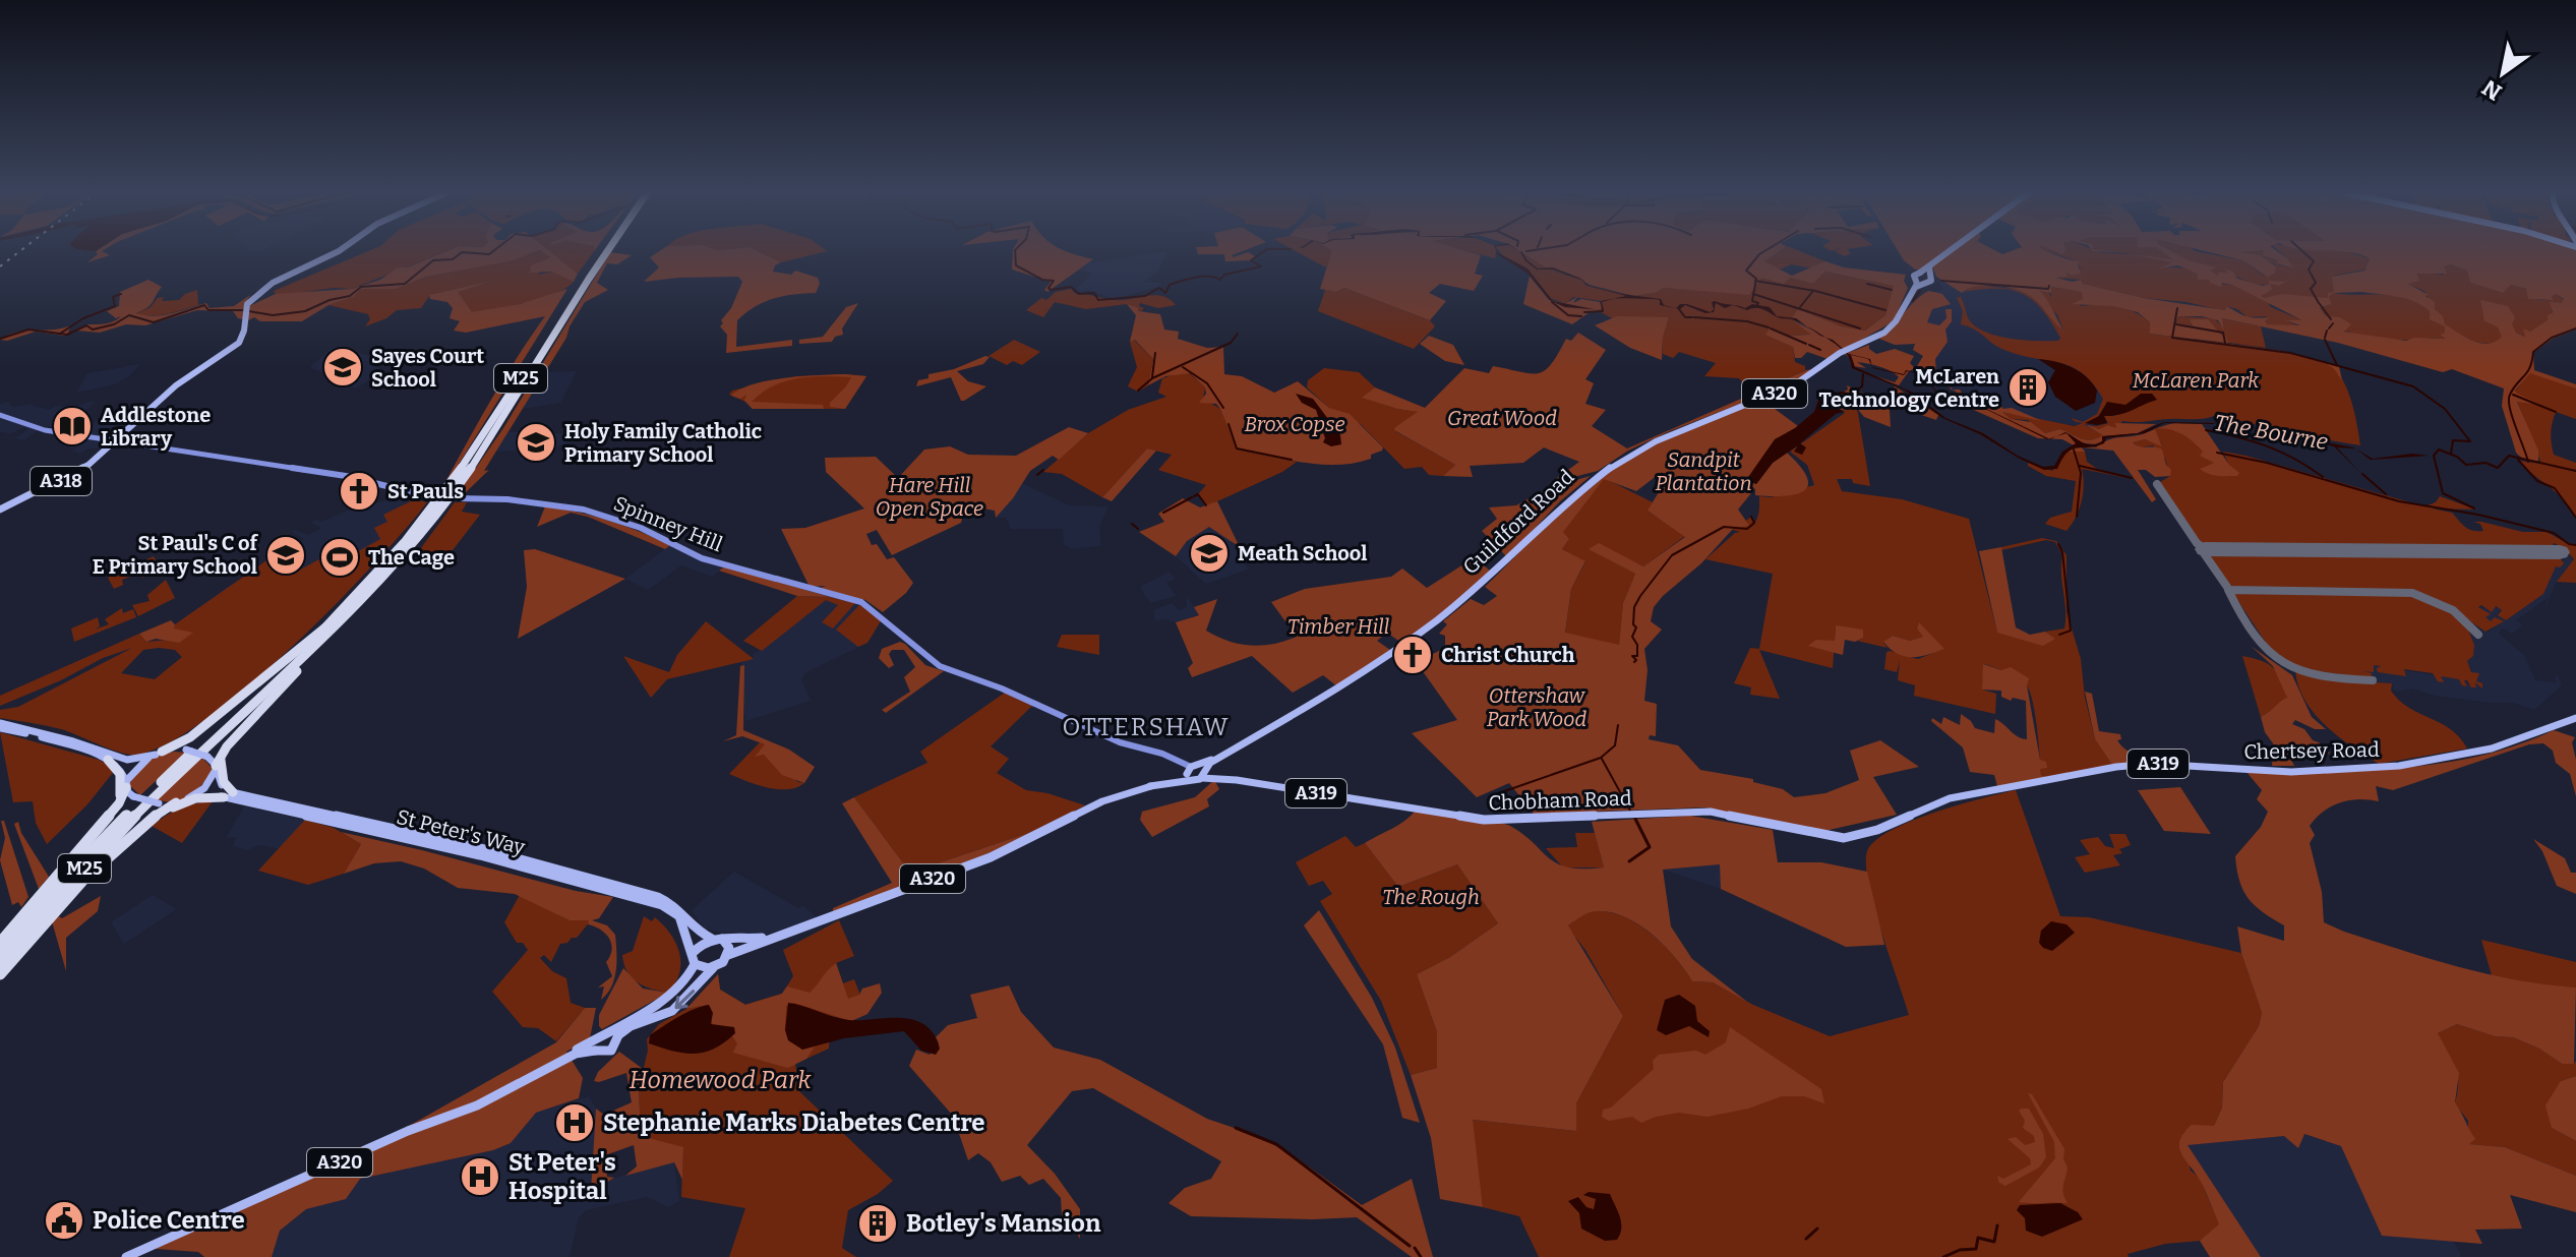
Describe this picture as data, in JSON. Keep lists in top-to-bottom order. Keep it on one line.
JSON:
{"streets":{"highway":["M25"],"main road":["A320","A318","Guildford Road","Spinney Hill","Chertsey Road","A319","Chobham Road","St Peter's Way"]},"crossings":[["M25","St Peter's Way"],["A320","Guildford Road"],["A320","St Peter's Way"],["A318","Spinney Hill"],["Guildford Road","Spinney Hill"],["Guildford Road","Chobham Road"],["Guildford Road","St Peter's Way"],["Spinney Hill","Chobham Road"],["Chertsey Road","Chobham Road"]],"districts":["OTTERSHAW"],"water":["The Bourne"],"parks":["McLaren Park","Great Wood","Brox Copse","Sandpit Plantation","Hare Hill Open Space","Timber Hill","Ottershaw Park Wood","The Rough","Homewood Park"],"places":{"school or university":["Sayes Court School","Holy Family Catholic Primary School","Meath School","St Paul's C of E Primary School"],"building":["McLaren Technology Centre","Botley's Mansion"],"library":["Addlestone Library"],"church":["St Pauls","Christ Church"],"sports":["The Cage"],"hospital":["Stephanie Marks Diabetes Centre","St Peter's Hospital"],"public building":["Police Centre"]},"north":"bottom left"}
